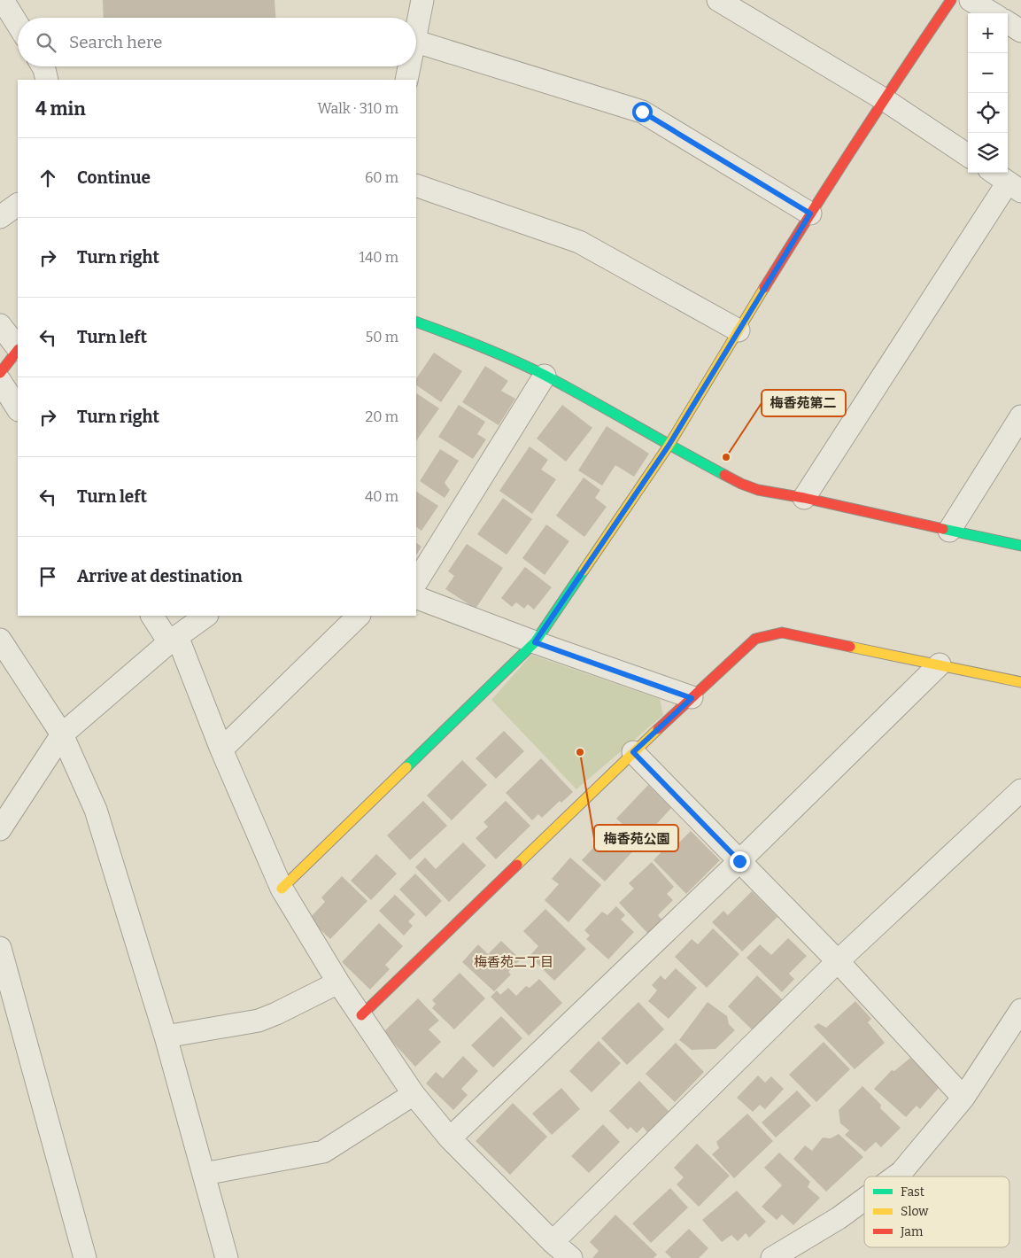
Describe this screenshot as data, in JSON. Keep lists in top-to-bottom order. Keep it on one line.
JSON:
{"districts":["梅香苑二丁目"],"places":["梅香苑第二","梅香苑公園"],"legend":["Fast","Slow","Jam"],"page":{"map_buttons":["+","−"],"search":"Search here","heading":["4 min","Walk · 310 m"],"list":[["Continue","60 m"],["Turn right","140 m"],["Turn left","50 m"],["Turn right","20 m"],["Turn left","40 m"],"Arrive at destination"]}}
